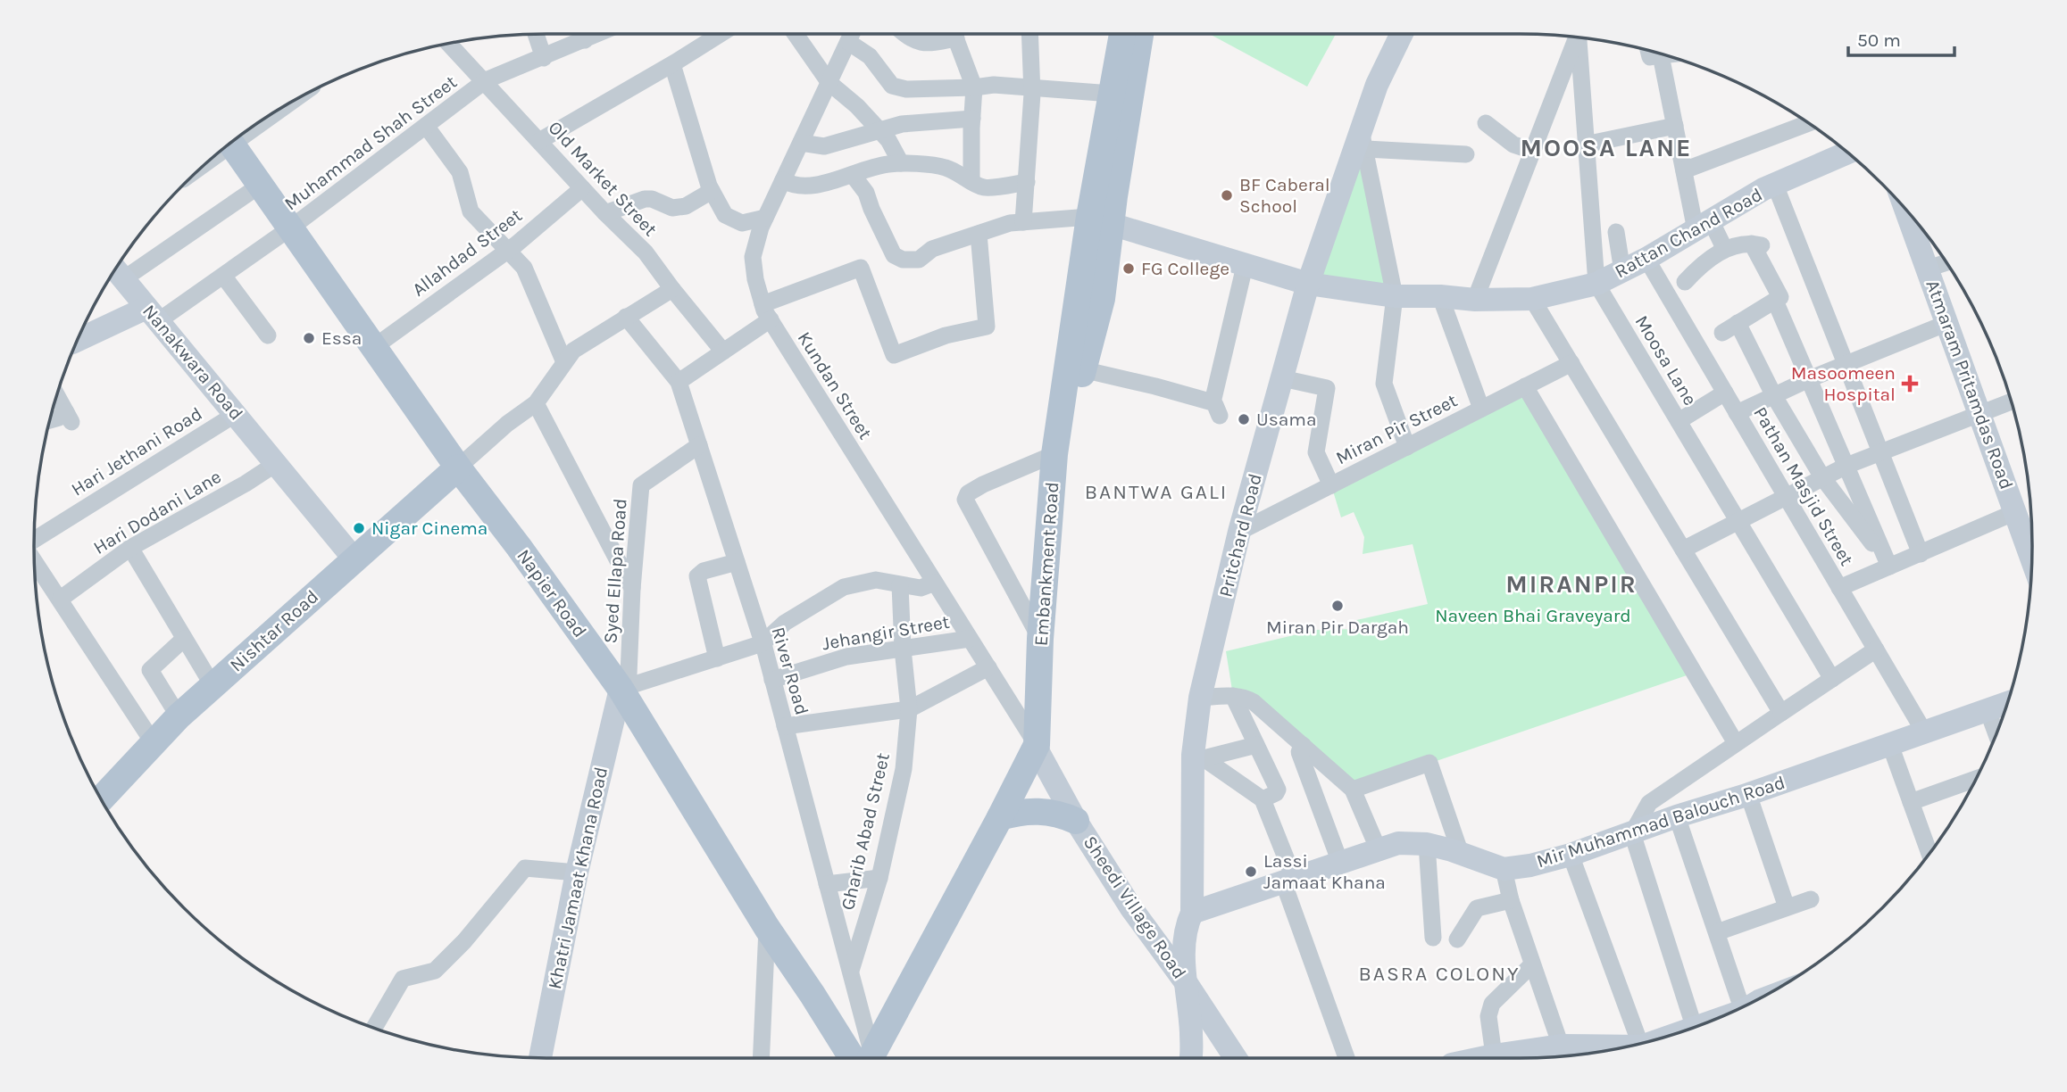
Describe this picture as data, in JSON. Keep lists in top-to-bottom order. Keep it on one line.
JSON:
{"streets":{"main road":["Embankment Road","Napier Road","Nishtar Road"],"street":["Muhammad Shah Street","Old Market Street","Rattan Chand Road","Allahdad Street","Moosa Lane","Nanakwara Road","Atmaram Pritamdas Road","Kundan Street","Miran Pir Street","Hari Jethani Road","Pathan Masjid Street","Hari Dodani Lane","Pritchard Road","Syed Ellapa Road","Jehangir Street","River Road","Mir Muhammad Balouch Road","Gharib Abad Street","Khatri Jamaat Khana Road","Sheedi Village Road"]},"crossings":[["Muhammad Shah Street","Old Market Street"],["Muhammad Shah Street","Nanakwara Road"],["Muhammad Shah Street","Napier Road"],["Old Market Street","Allahdad Street"],["Rattan Chand Road","Moosa Lane"],["Rattan Chand Road","Pathan Masjid Street"],["Rattan Chand Road","Pritchard Road"],["Rattan Chand Road","Embankment Road"],["Allahdad Street","Napier Road"],["Nanakwara Road","Hari Jethani Road"],["Nanakwara Road","Hari Dodani Lane"],["Nanakwara Road","Nishtar Road"],["Kundan Street","Embankment Road"],["Kundan Street","Jehangir Street"],["Kundan Street","Sheedi Village Road"],["Miran Pir Street","Pritchard Road"],["Pathan Masjid Street","Mir Muhammad Balouch Road"],["Pritchard Road","Mir Muhammad Balouch Road"],["Pritchard Road","Sheedi Village Road"],["Embankment Road","Sheedi Village Road"],["Syed Ellapa Road","Napier Road"],["Syed Ellapa Road","River Road"],["Syed Ellapa Road","Khatri Jamaat Khana Road"],["Napier Road","Nishtar Road"],["Napier Road","Khatri Jamaat Khana Road"],["Jehangir Street","River Road"],["Jehangir Street","Gharib Abad Street"],["River Road","Gharib Abad Street"]],"districts":["MOOSA LANE","BANTWA GALI","MIRANPIR","BASRA COLONY"],"parks":["Naveen Bhai Graveyard"],"places":{"other":["BF Caberal School","FG College","Essa","Usama","Nigar Cinema","Miran Pir Dargah","Lassi Jamaat Khana"],"health":["Masoomeen Hospital"]},"scale_bar":"50 m"}
